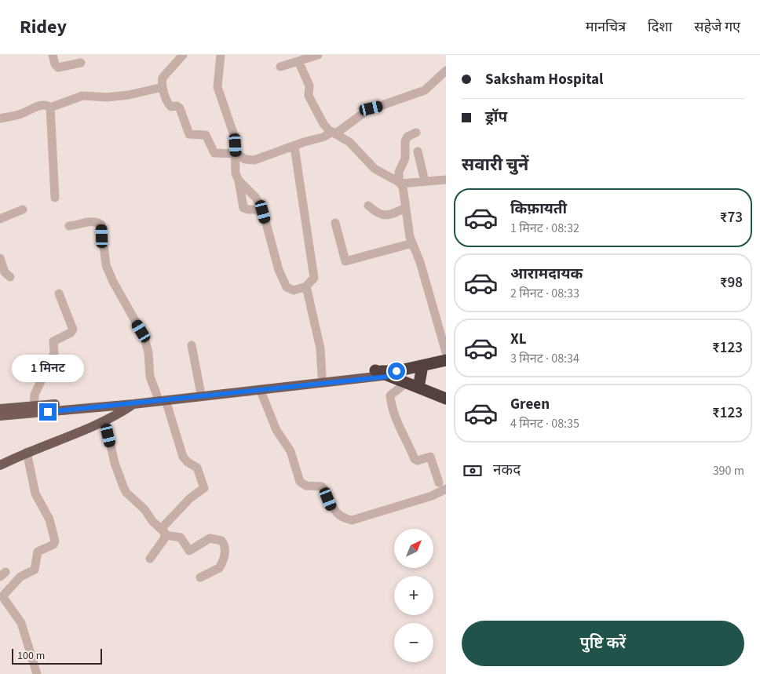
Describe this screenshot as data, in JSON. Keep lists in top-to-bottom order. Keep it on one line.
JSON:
{"scale_bar":"100 m","north":"top right","page":{"header":"Ridey","nav":["मानचित्र","दिशा","सहेजे गए"],"banner":["Saksham Hospital","ड्रॉप"],"heading":"सवारी चुनें","list":[{"name":"किफ़ायती","note":"1 मिनट · 08:32","value":"₹73"},{"name":"आरामदायक","note":"2 मिनट · 08:33","value":"₹98"},{"name":"XL","note":"3 मिनट · 08:34","value":"₹123"},{"name":"Green","note":"4 मिनट · 08:35","value":"₹123"}],"bubble":"1 मिनट","pay":["नकद","390 m"],"map_buttons":["+","−"],"buttons":"पुष्टि करें","scale":"100 m"}}
